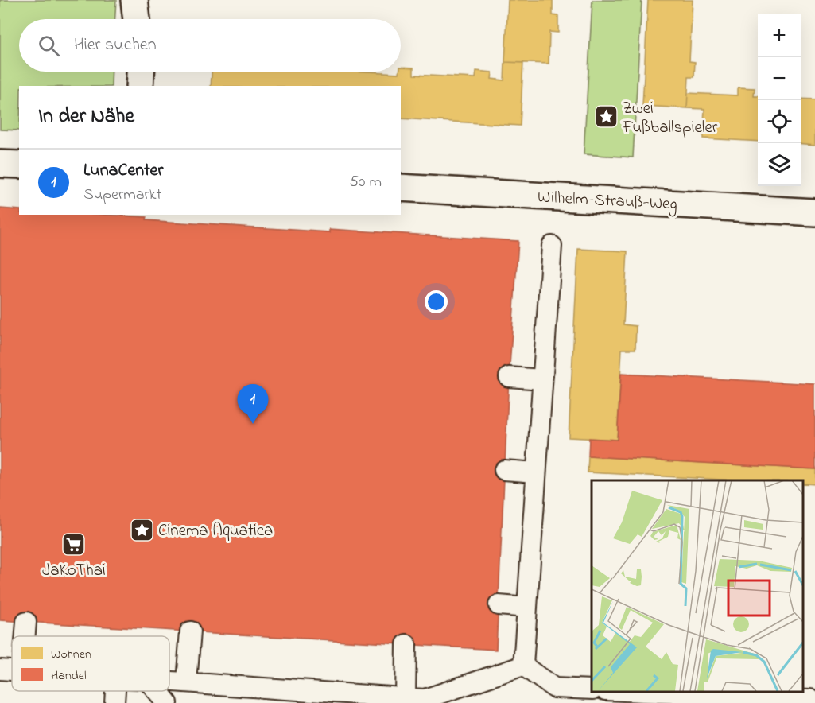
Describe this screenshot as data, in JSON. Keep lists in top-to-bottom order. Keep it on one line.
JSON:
{"streets":{"street":["Wilhelm-Strauß-Weg"]},"places":{"place":["Zwei Fußballspieler","Cinema Aquatica"],"supermarket":["JaKoThai"]},"legend":["Wohnen","Handel"],"page":{"map_buttons":["+","−"],"search":"Hier suchen","heading":"In der Nähe","list":[{"mark":"1","name":"LunaCenter","note":"Supermarkt","value":"50 m"}],"pins":"1"}}
